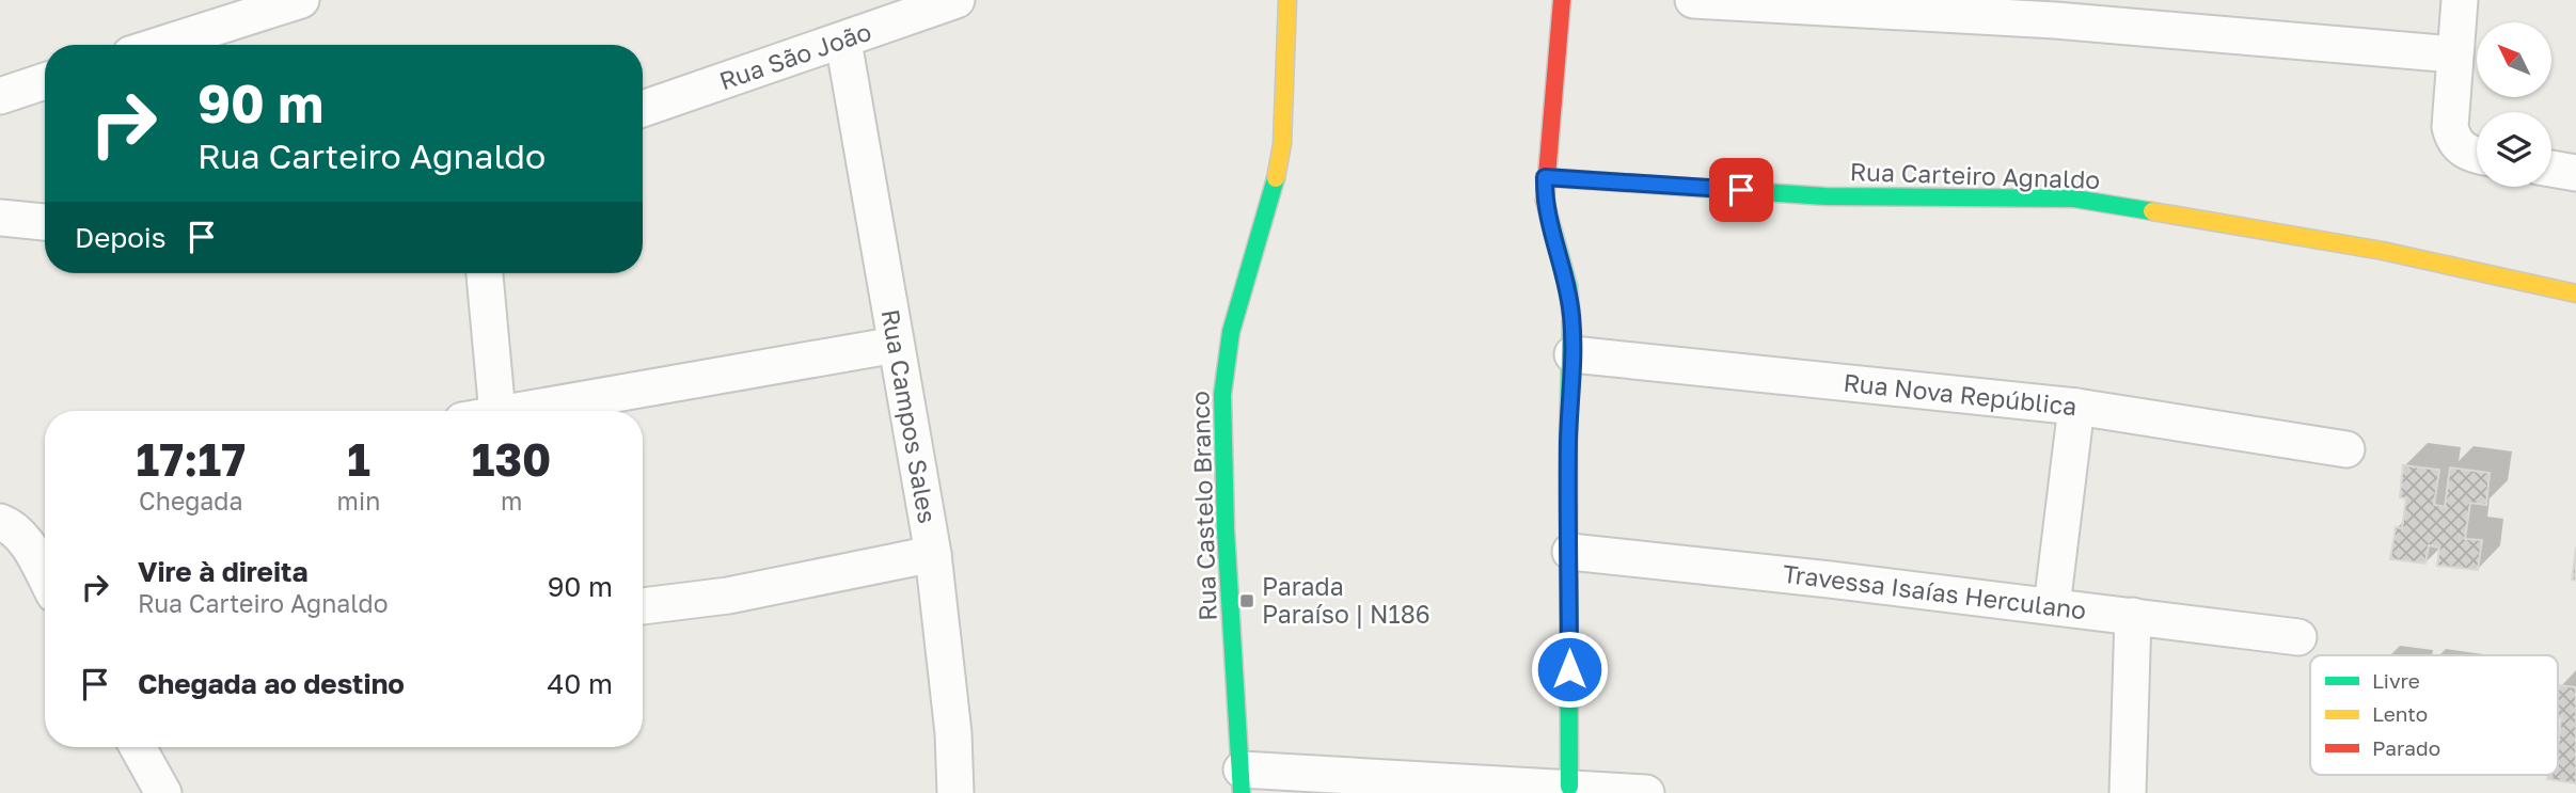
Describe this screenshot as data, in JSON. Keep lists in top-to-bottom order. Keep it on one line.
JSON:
{"streets":{"street":["Rua São João","Rua Carteiro Agnaldo","Rua Nova República","Rua Campos Sales","Rua Castelo Branco","Travessa Isaías Herculano"]},"crossings":[["Rua São João","Rua Campos Sales"]],"places":{"transit":["Parada Paraíso | N186"]},"legend":["Livre","Lento","Parado"],"north":"top left","page":{"turn":["90 m","Rua Carteiro Agnaldo"],"then":"Depois","eta":["17:17","Chegada","1","min","130","m"],"list":[{"name":"Vire à direita","note":"Rua Carteiro Agnaldo","value":"90 m"},{"name":"Chegada ao destino","value":"40 m"}]}}
